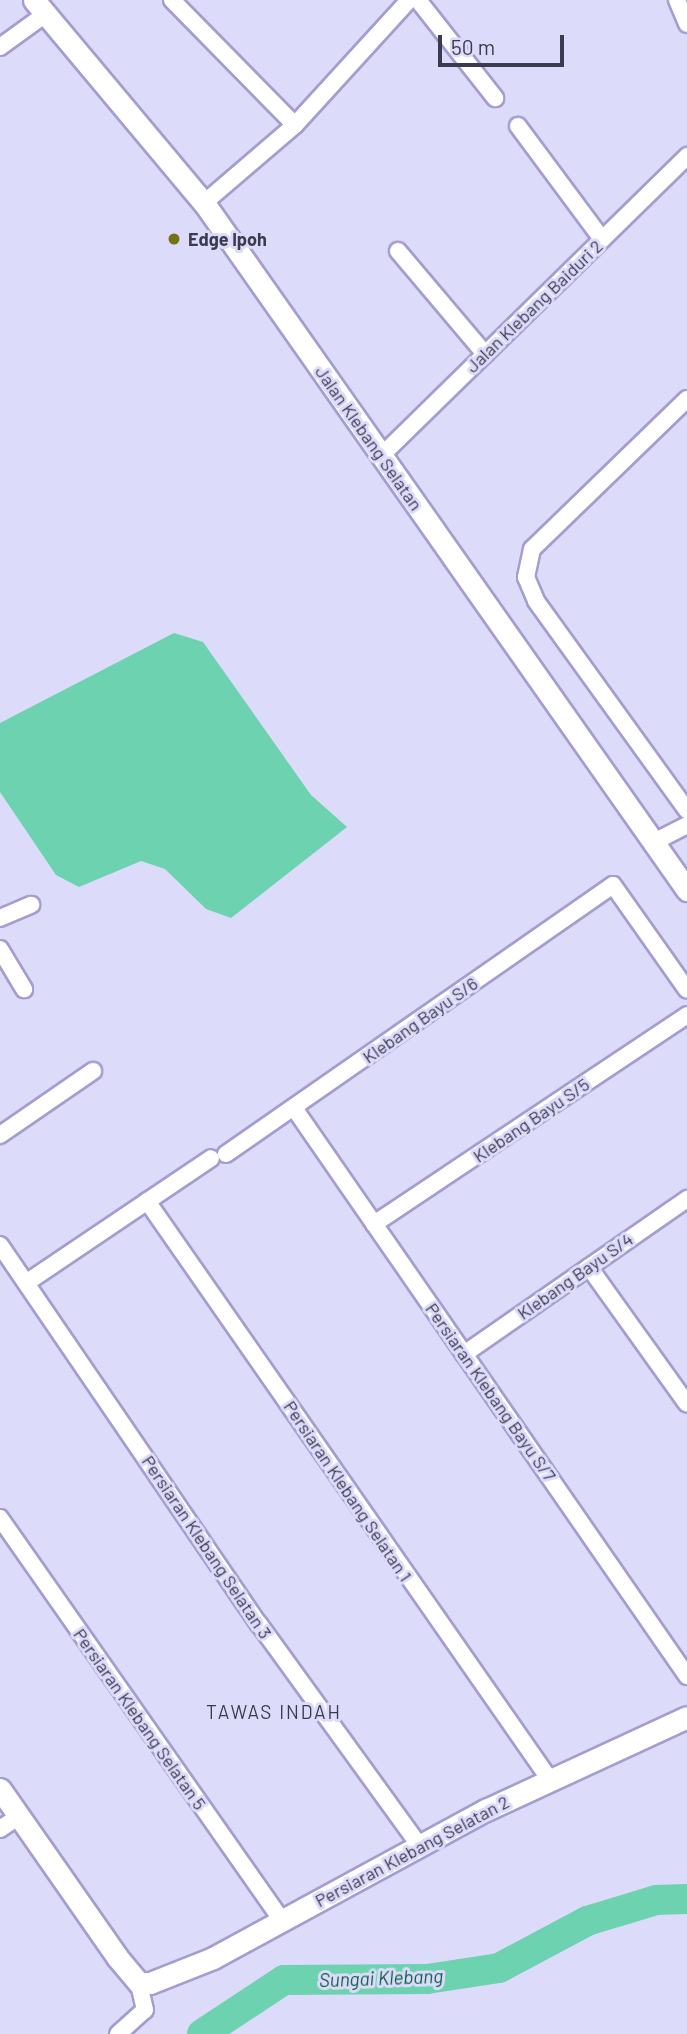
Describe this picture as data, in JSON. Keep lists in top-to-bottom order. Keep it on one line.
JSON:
{"streets":{"street":["Jalan Klebang Baiduri 2","Jalan Klebang Selatan","Klebang Bayu S/6","Klebang Bayu S/5","Klebang Bayu S/4","Persiaran Klebang Bayu S/7","Persiaran Klebang Selatan 1","Persiaran Klebang Selatan 3","Persiaran Klebang Selatan 5","Persiaran Klebang Selatan 2"]},"crossings":[["Jalan Klebang Baiduri 2","Jalan Klebang Selatan"],["Klebang Bayu S/6","Persiaran Klebang Bayu S/7"],["Klebang Bayu S/6","Persiaran Klebang Selatan 1"],["Klebang Bayu S/6","Persiaran Klebang Selatan 3"],["Klebang Bayu S/5","Persiaran Klebang Bayu S/7"],["Klebang Bayu S/4","Persiaran Klebang Bayu S/7"],["Persiaran Klebang Selatan 1","Persiaran Klebang Selatan 2"],["Persiaran Klebang Selatan 3","Persiaran Klebang Selatan 2"],["Persiaran Klebang Selatan 5","Persiaran Klebang Selatan 2"]],"districts":["TAWAS INDAH"],"water":["Sungai Klebang"],"places":["Edge Ipoh"],"scale_bar":"50 m"}
